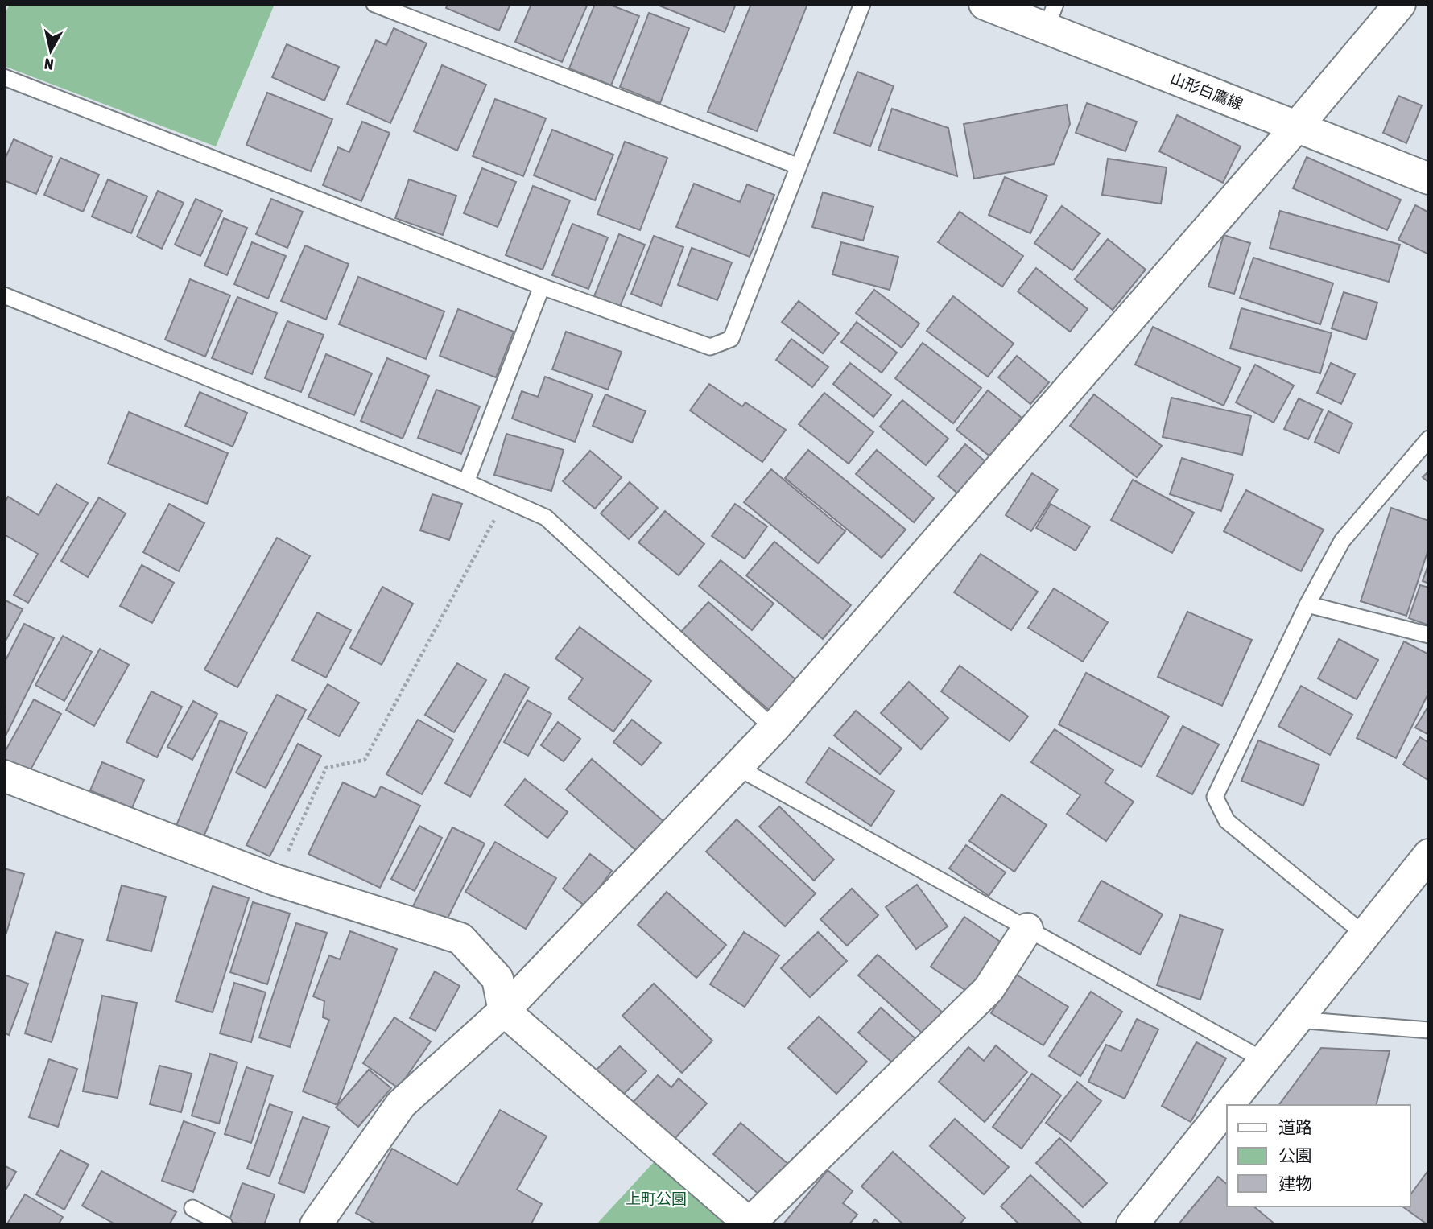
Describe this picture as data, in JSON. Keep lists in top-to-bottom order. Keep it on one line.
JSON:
{"streets":{"street":["山形白鷹線"]},"parks":["上町公園"],"legend":["道路","公園","建物"],"north":"bottom"}
